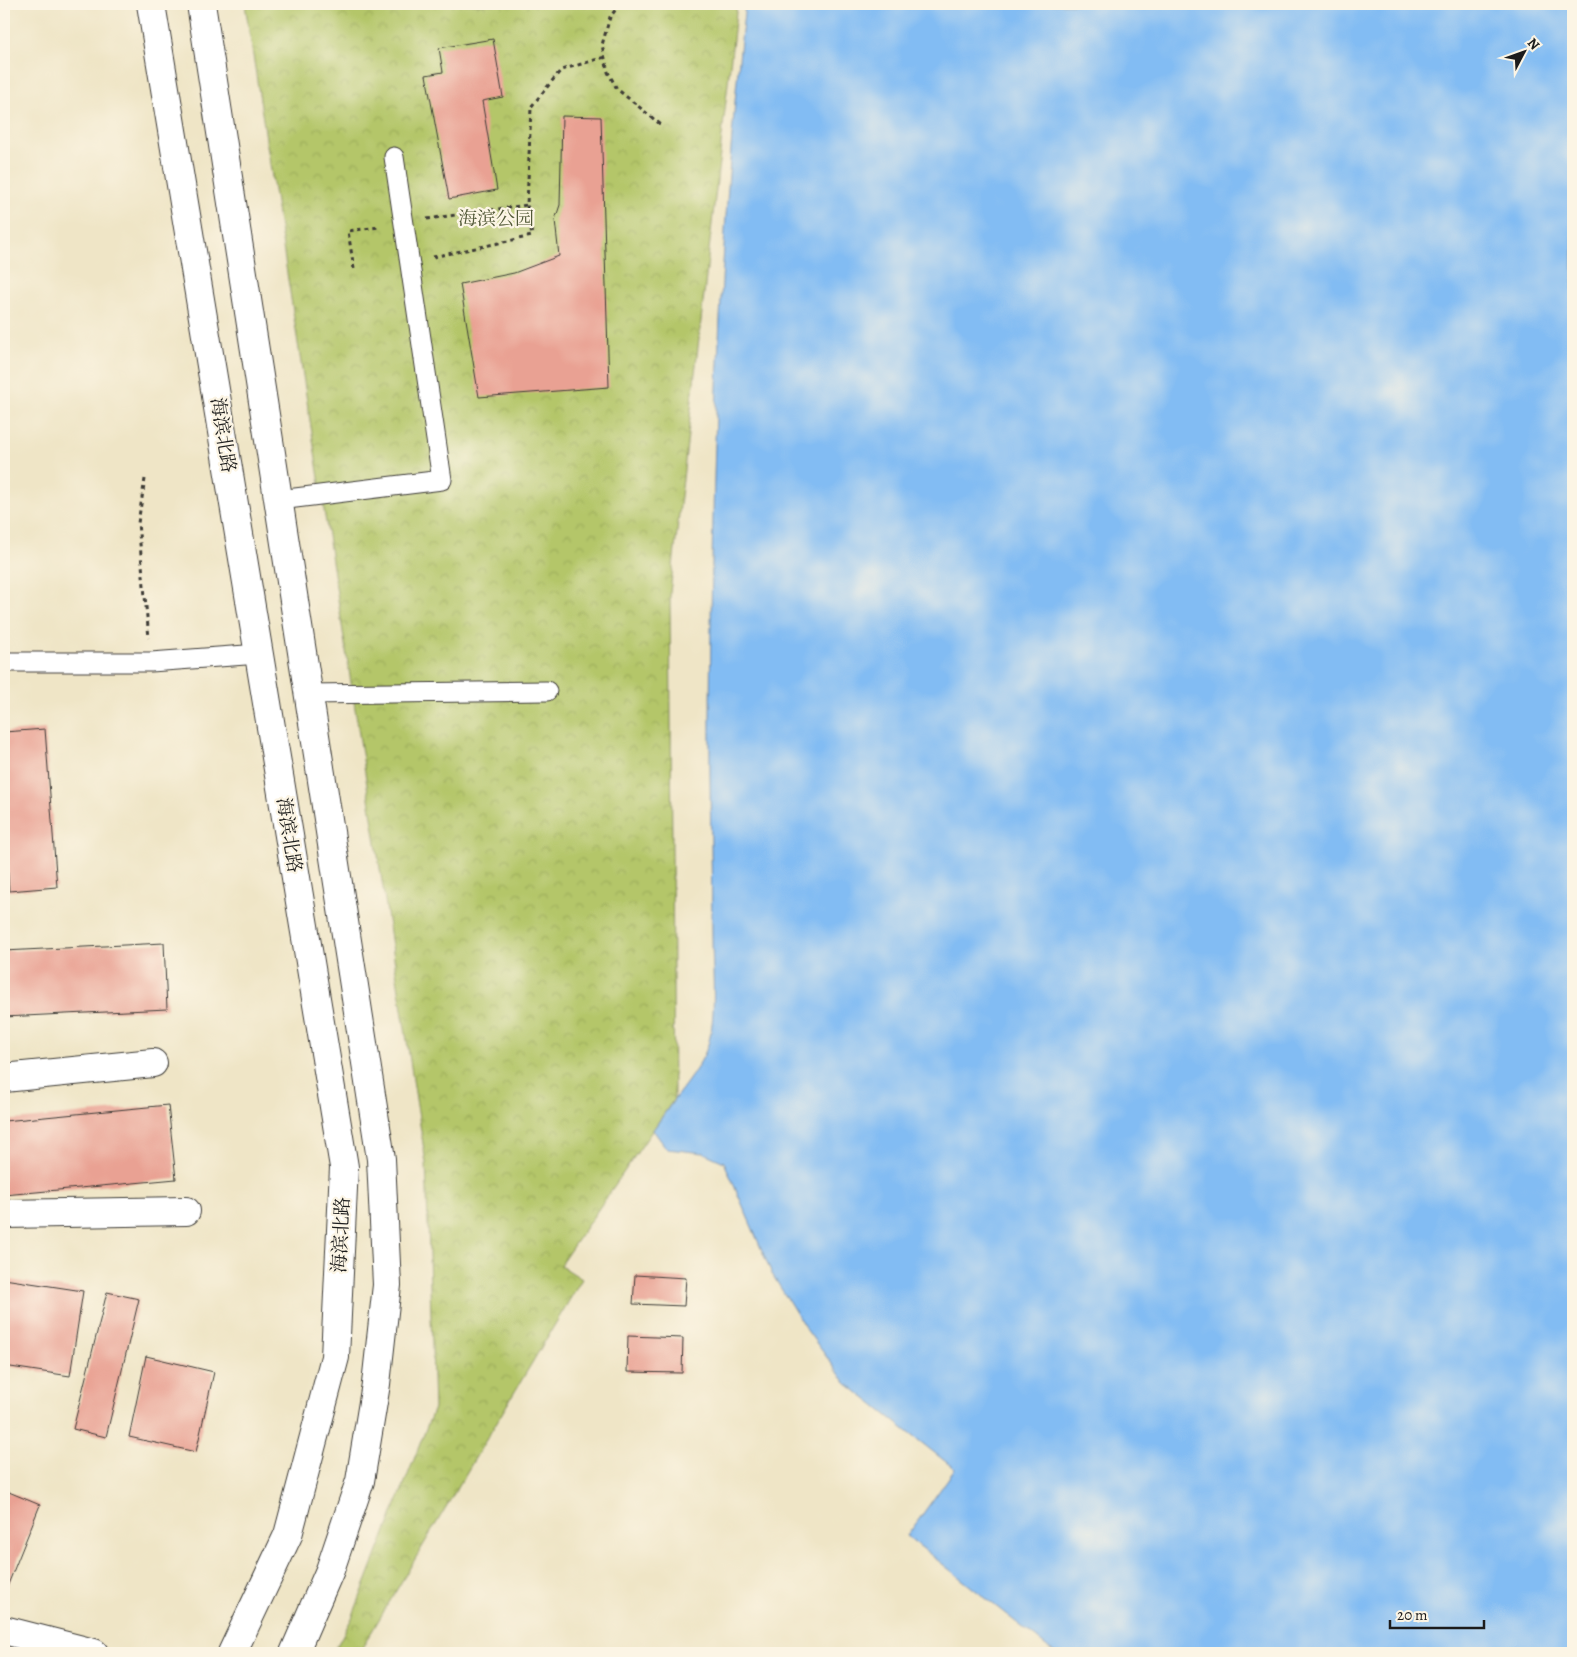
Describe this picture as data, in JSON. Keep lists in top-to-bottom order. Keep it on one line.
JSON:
{"streets":{"main road":["海滨北路"]},"parks":["海滨公园"],"scale_bar":"20 m","north":"top right"}
